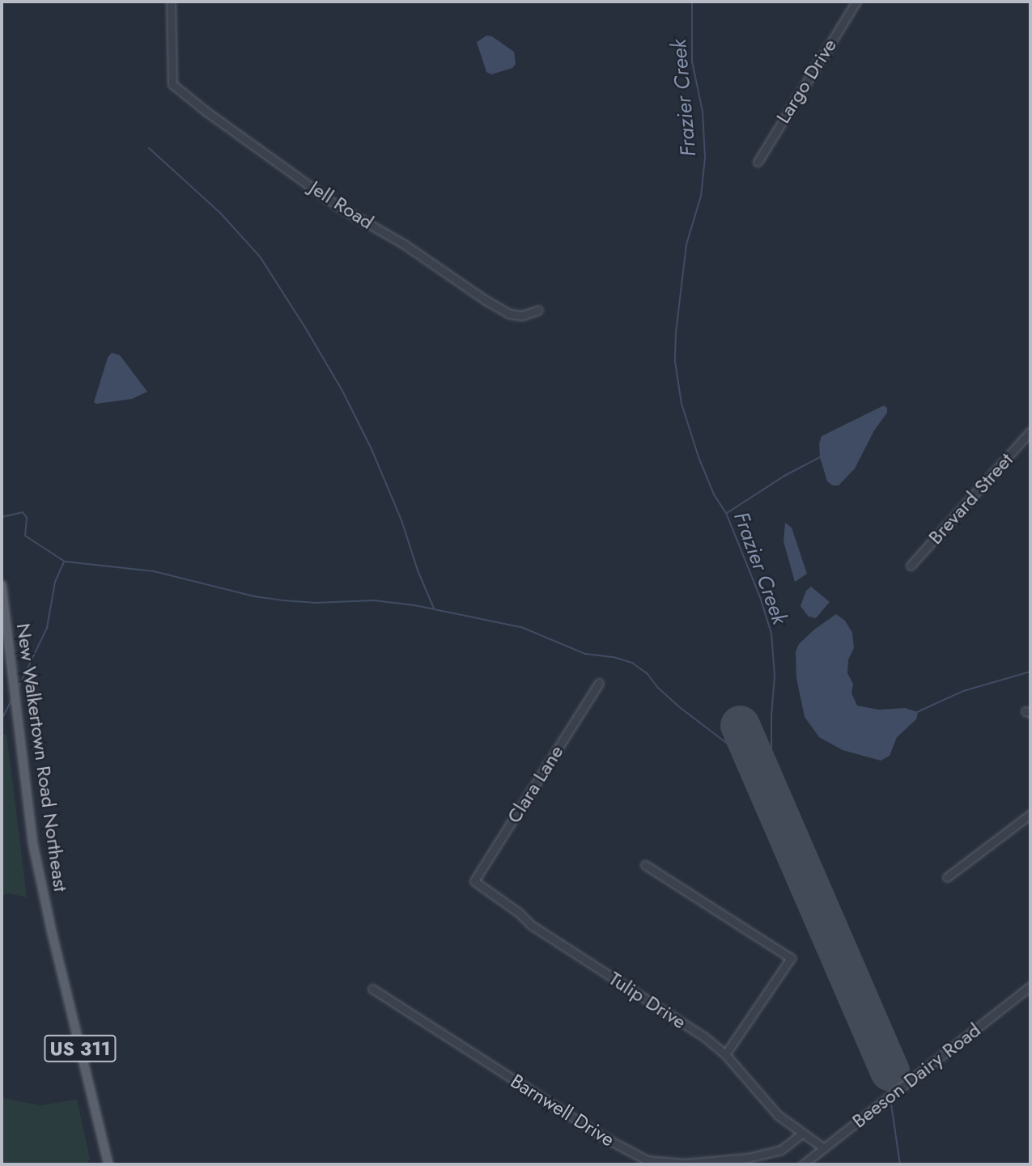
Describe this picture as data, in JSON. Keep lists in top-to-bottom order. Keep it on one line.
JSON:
{"streets":{"main road":["New Walkertown Road Northeast","US 311"],"street":["Largo Drive","Jell Road","Brevard Street","Clara Lane","Tulip Drive","Beeson Dairy Road","Barnwell Drive"]},"crossings":[["Clara Lane","Tulip Drive"],["Tulip Drive","Beeson Dairy Road"],["Tulip Drive","Barnwell Drive"]],"water":["Frazier Creek"]}
